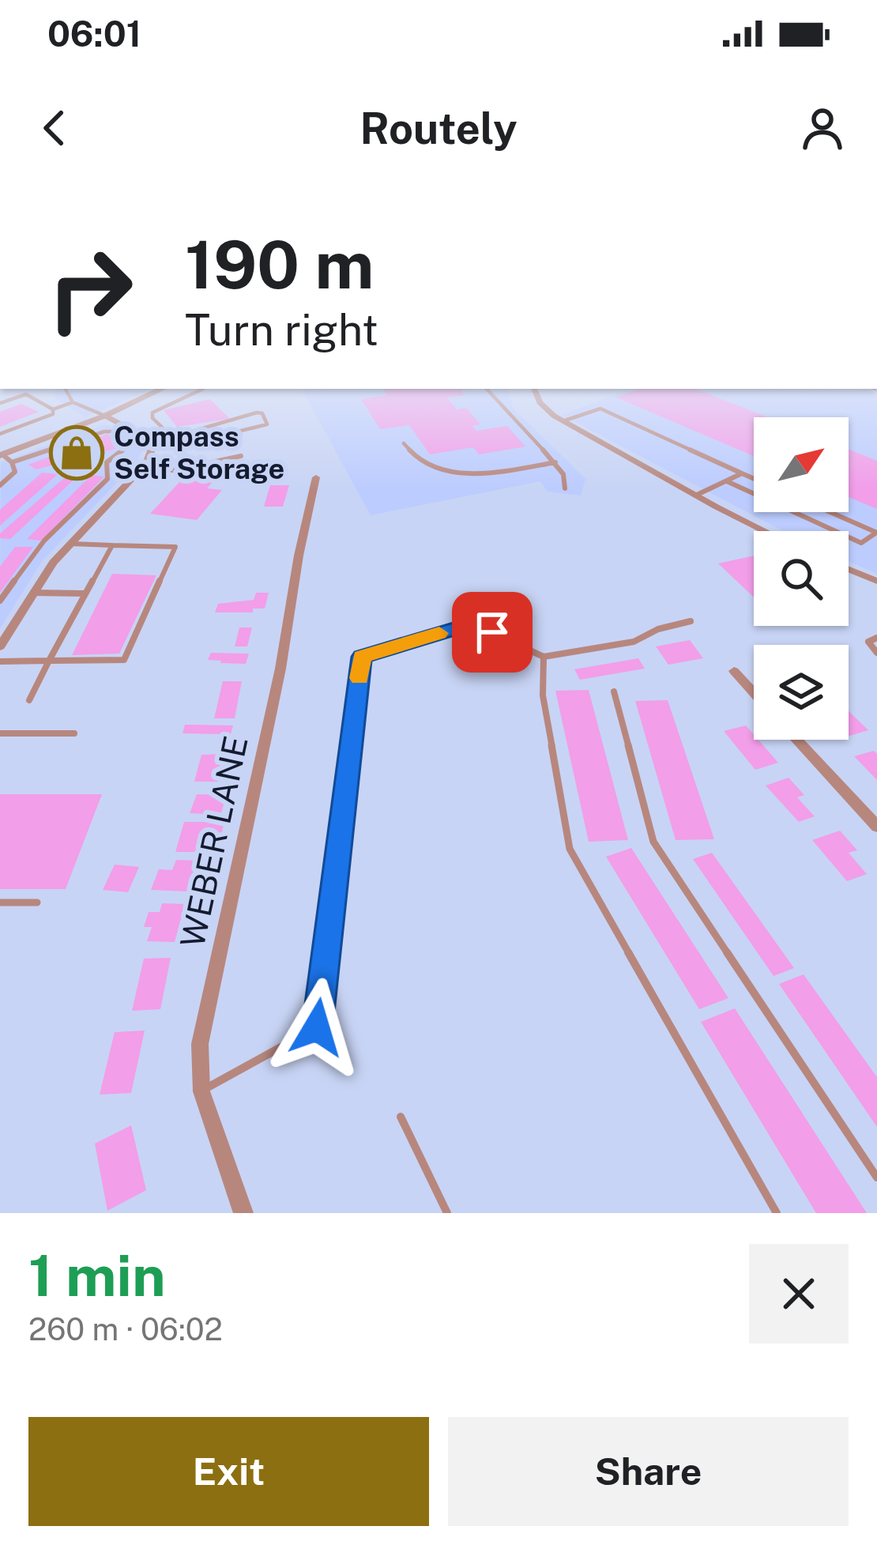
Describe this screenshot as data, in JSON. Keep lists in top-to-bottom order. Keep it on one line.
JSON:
{"streets":{"street":["WEBER LANE"]},"places":{"shop":["Compass Self Storage"]},"north":"top right","page":{"status":"06:01","header":"Routely","turn":["190 m","Turn right"],"heading":["1 min","260 m · 06:02"],"buttons":["Exit","Share"]}}
